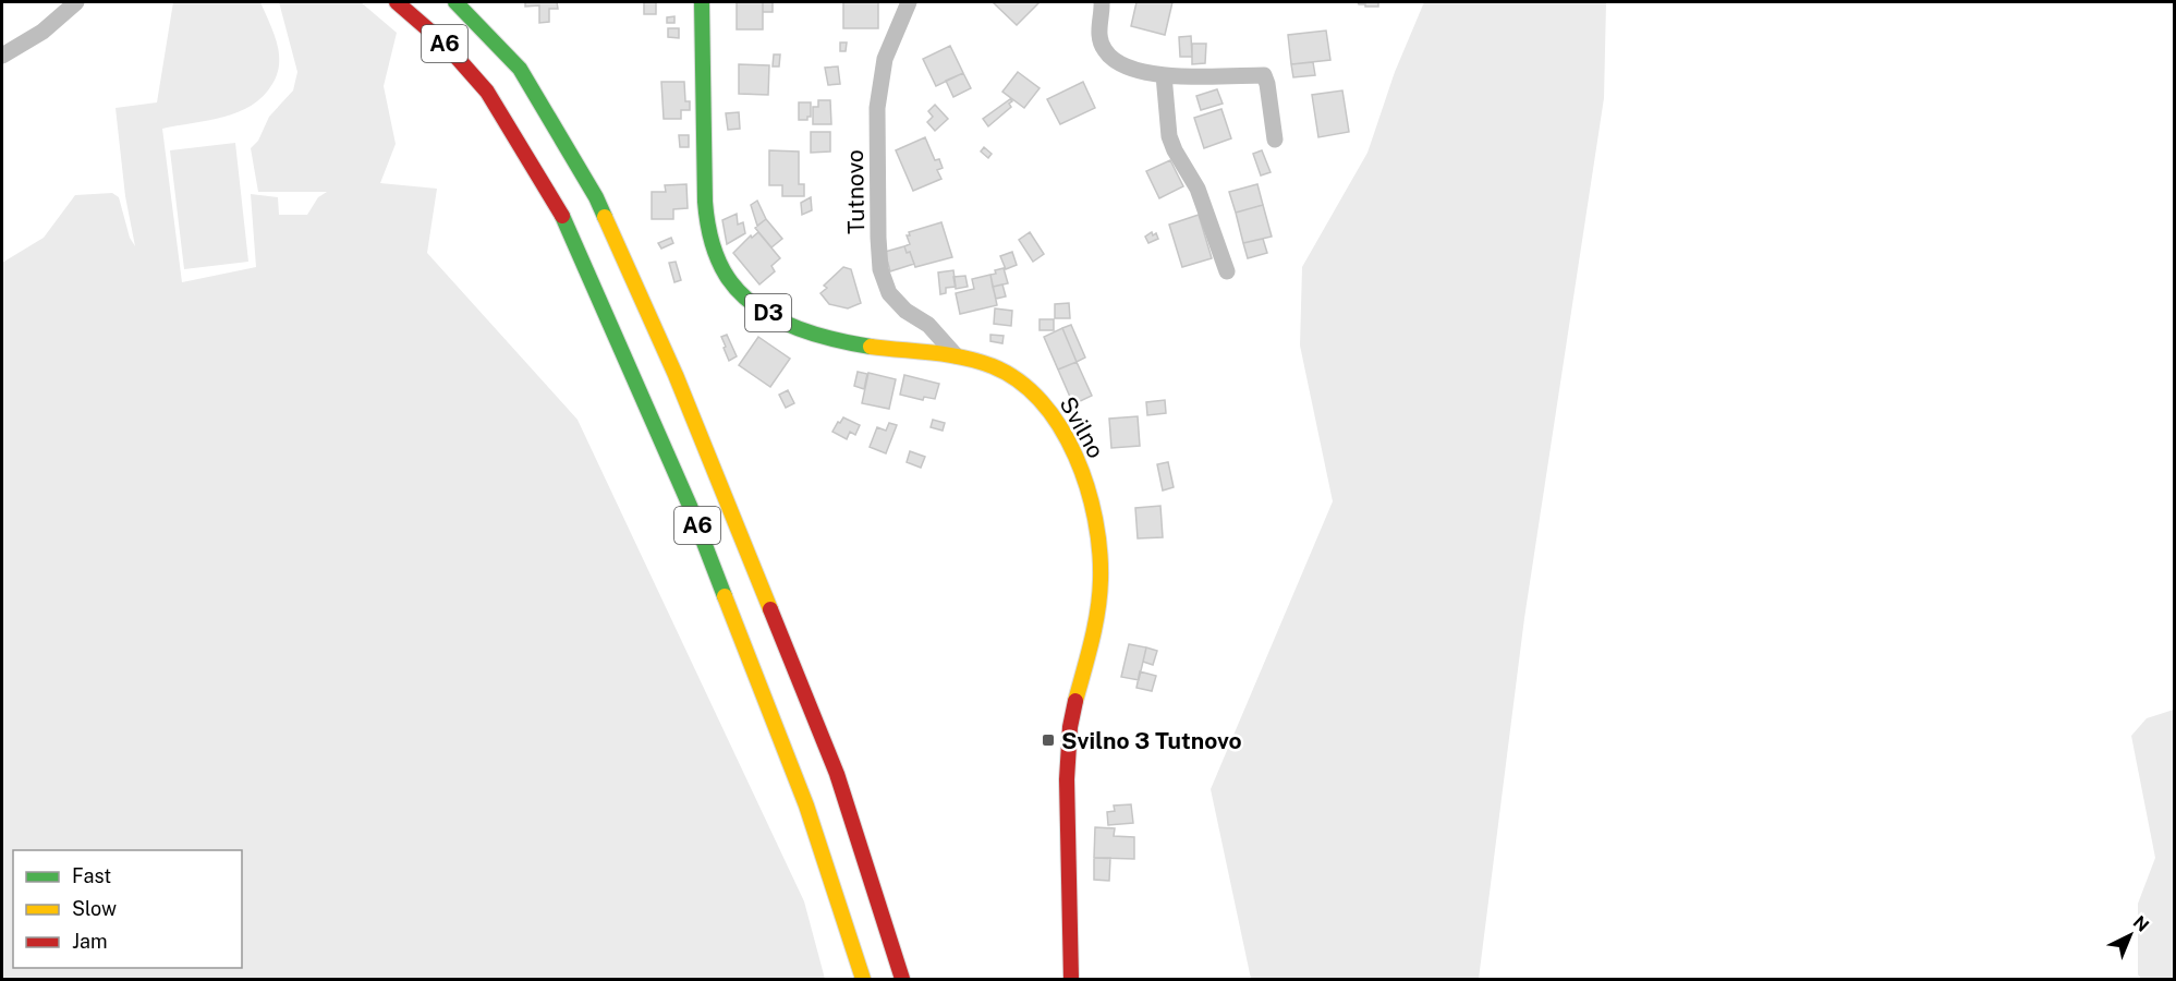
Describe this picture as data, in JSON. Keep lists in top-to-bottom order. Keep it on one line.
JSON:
{"streets":{"main road":["A6","D3","Svilno"],"street":["Tutnovo"]},"crossings":[["Tutnovo","Svilno"]],"places":{"transit":["Svilno 3 Tutnovo"]},"legend":["Fast","Slow","Jam"],"north":"top right"}
